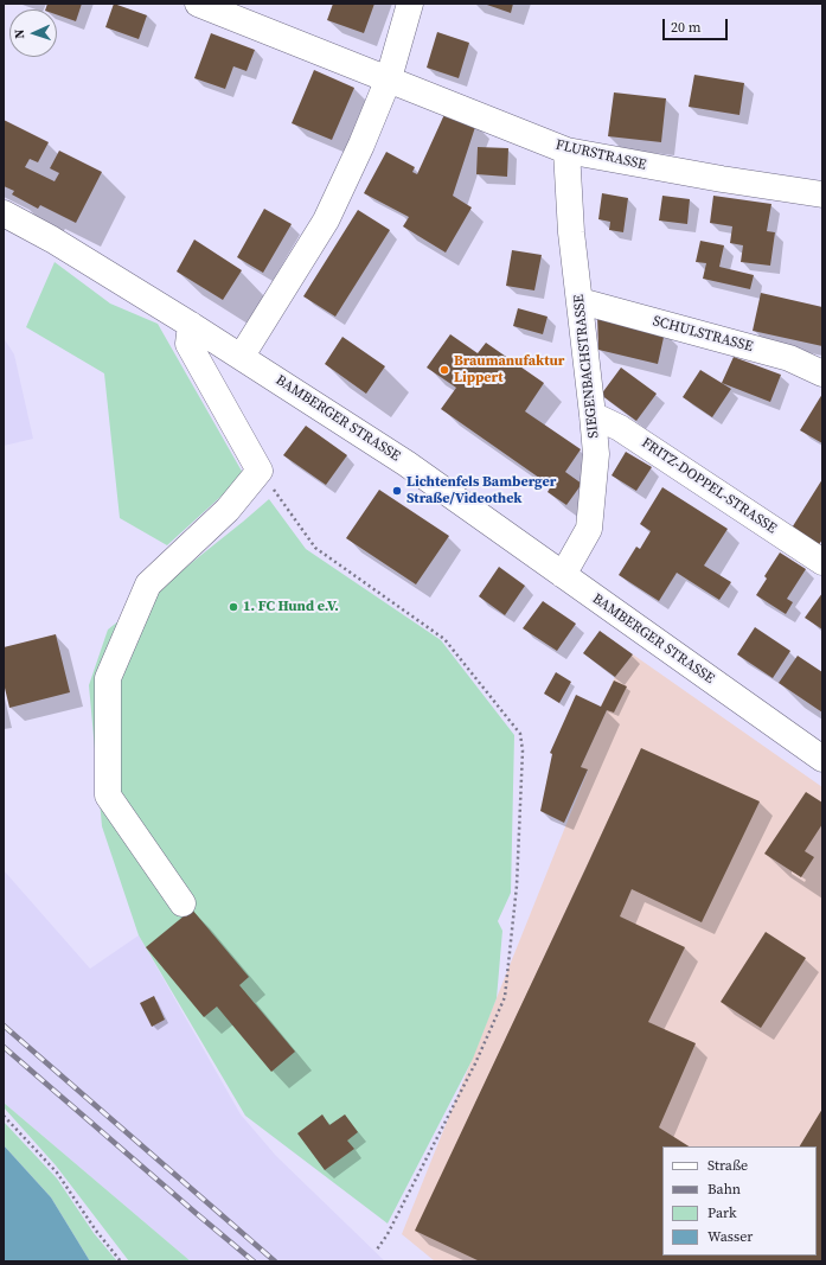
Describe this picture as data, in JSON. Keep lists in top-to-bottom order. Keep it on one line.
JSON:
{"streets":{"street":["FLURSTRASSE","SCHULSTRASSE","SIEGENBACHSTRASSE","BAMBERGER STRASSE","FRITZ-DOPPEL-STRASSE"]},"crossings":[["FLURSTRASSE","SIEGENBACHSTRASSE"],["SCHULSTRASSE","SIEGENBACHSTRASSE"],["SIEGENBACHSTRASSE","BAMBERGER STRASSE"],["SIEGENBACHSTRASSE","FRITZ-DOPPEL-STRASSE"]],"places":["Braumanufaktur Lippert","Lichtenfels Bamberger Straße/Videothek","1. FC Hund e.V."],"legend":["Straße","Bahn","Park","Wasser"],"scale_bar":"20 m","north":"left"}
